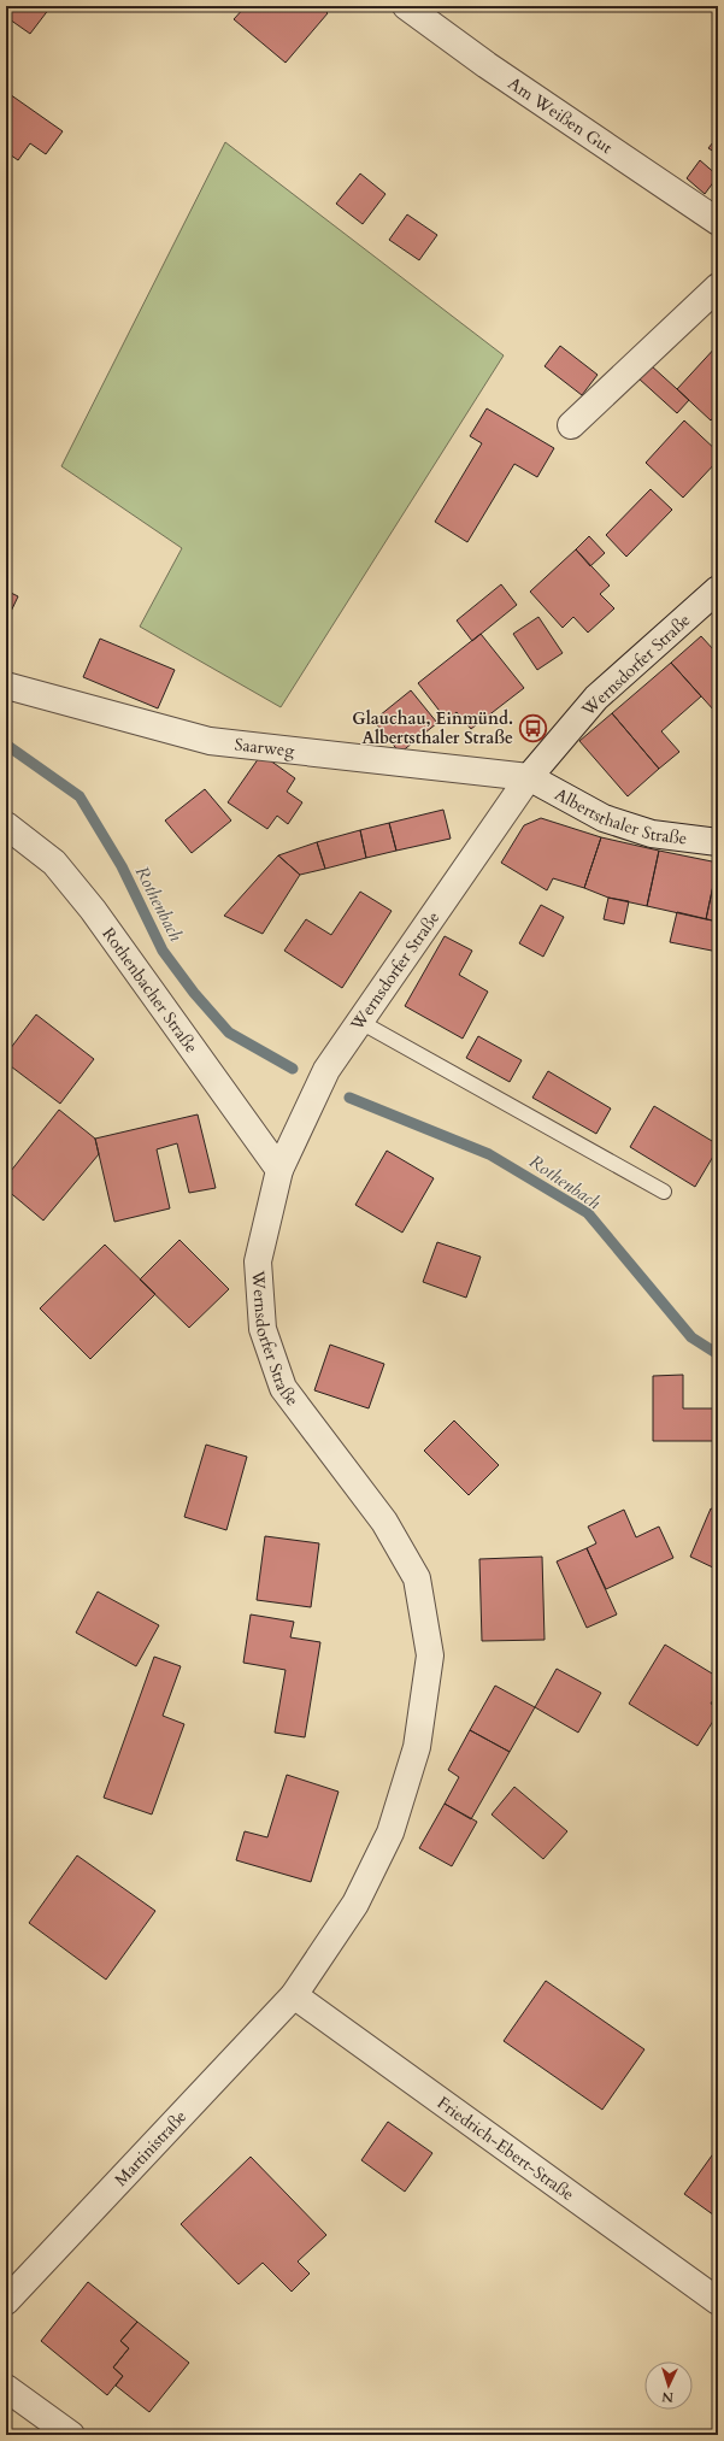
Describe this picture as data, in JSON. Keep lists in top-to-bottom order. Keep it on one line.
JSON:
{"streets":{"street":["Am Weißen Gut","Wernsdorfer Straße","Saarweg","Albertsthaler Straße","Rothenbacher Straße","Martinistraße","Friedrich-Ebert-Straße"]},"crossings":[["Wernsdorfer Straße","Saarweg"],["Wernsdorfer Straße","Albertsthaler Straße"],["Wernsdorfer Straße","Rothenbacher Straße"],["Wernsdorfer Straße","Martinistraße"],["Wernsdorfer Straße","Friedrich-Ebert-Straße"],["Saarweg","Albertsthaler Straße"],["Martinistraße","Friedrich-Ebert-Straße"]],"water":["Rothenbach"],"places":{"bus stop":["Glauchau, Einmünd. Albertsthaler Straße"]},"north":"bottom"}
